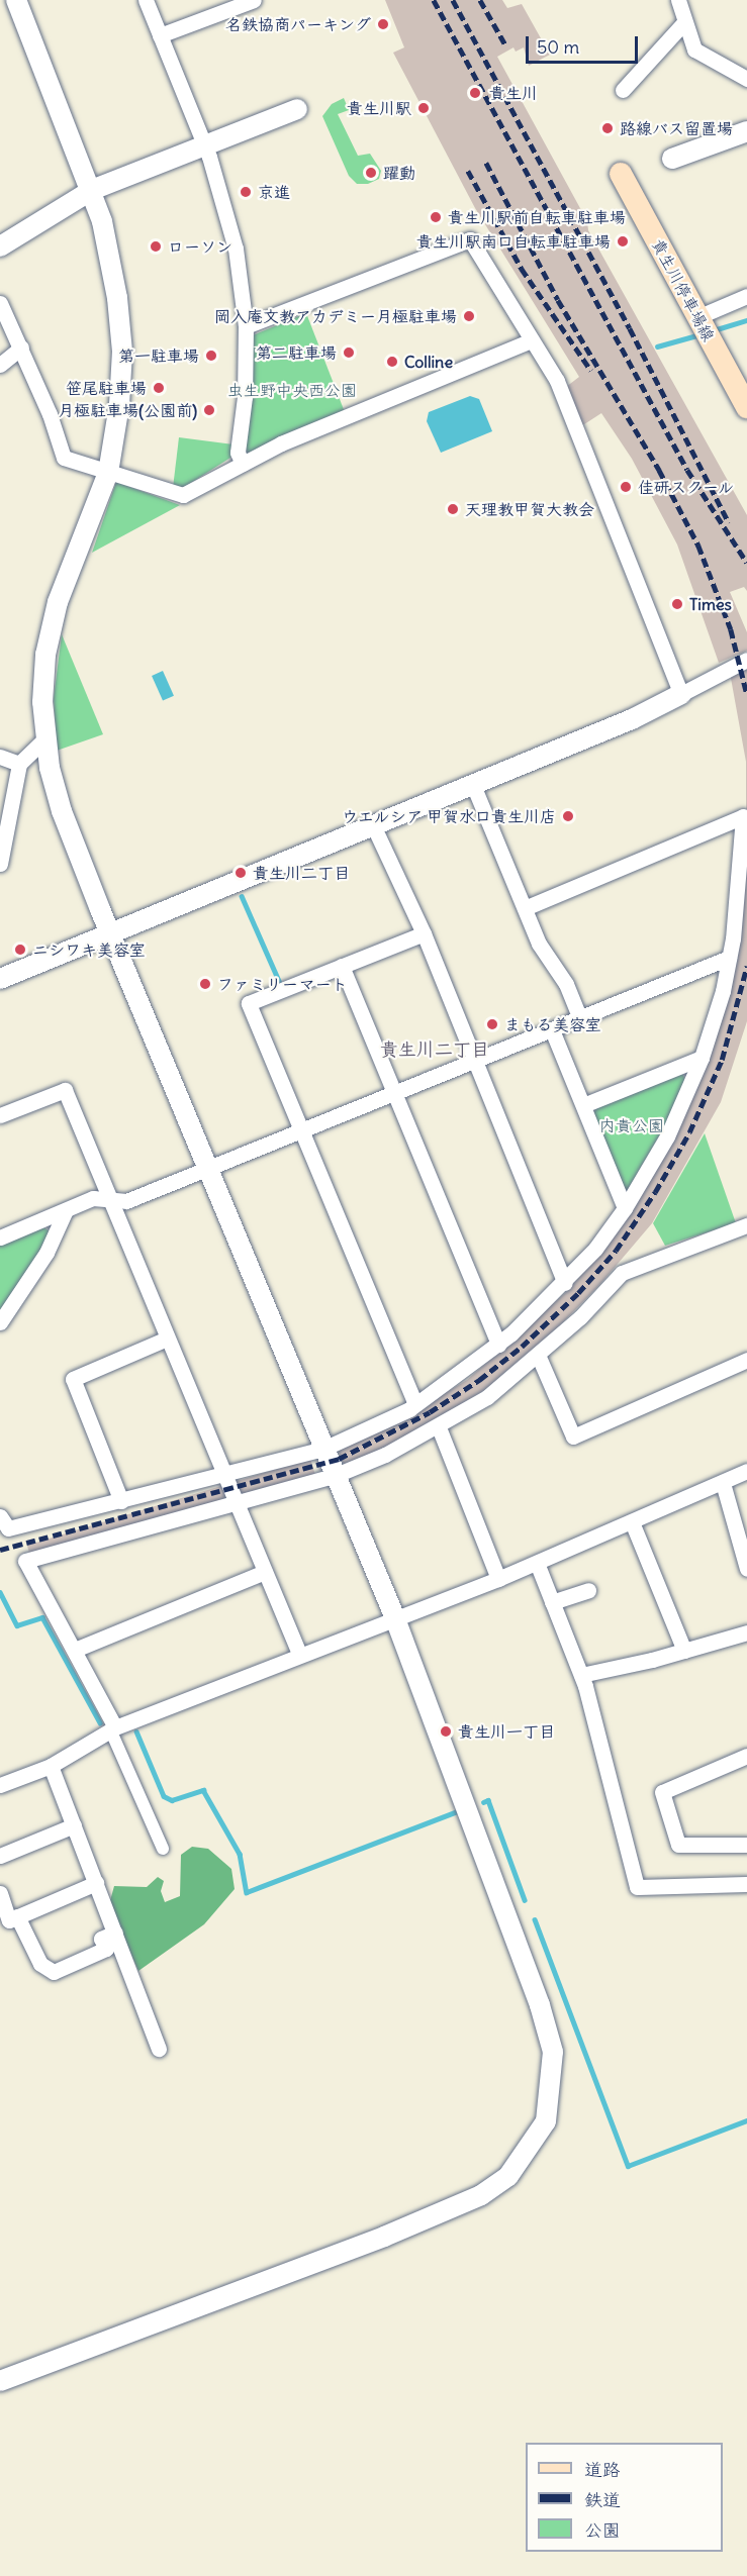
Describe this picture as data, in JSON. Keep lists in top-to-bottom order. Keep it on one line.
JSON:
{"streets":{"main road":["貴生川停車場線"]},"districts":["貴生川二丁目"],"parks":["虫生野中央西公園","内貴公園"],"places":["名鉄協商パーキング","貴生川","貴生川駅","路線バス留置場","躍動","京進","貴生川駅前自転車駐車場","貴生川駅南口自転車駐車場","ローソン","岡入庵文教アカデミー月極駐車場","第二駐車場","第一駐車場","Colline","笹尾駐車場","月極駐車場(公園前)","佳研スクール","天理教甲賀大教会","Times","ウエルシア 甲賀水口貴生川店","貴生川二丁目","ニシワキ美容室","ファミリーマート","まもる美容室","貴生川一丁目"],"legend":["道路","鉄道","公園"],"scale_bar":"50 m"}
